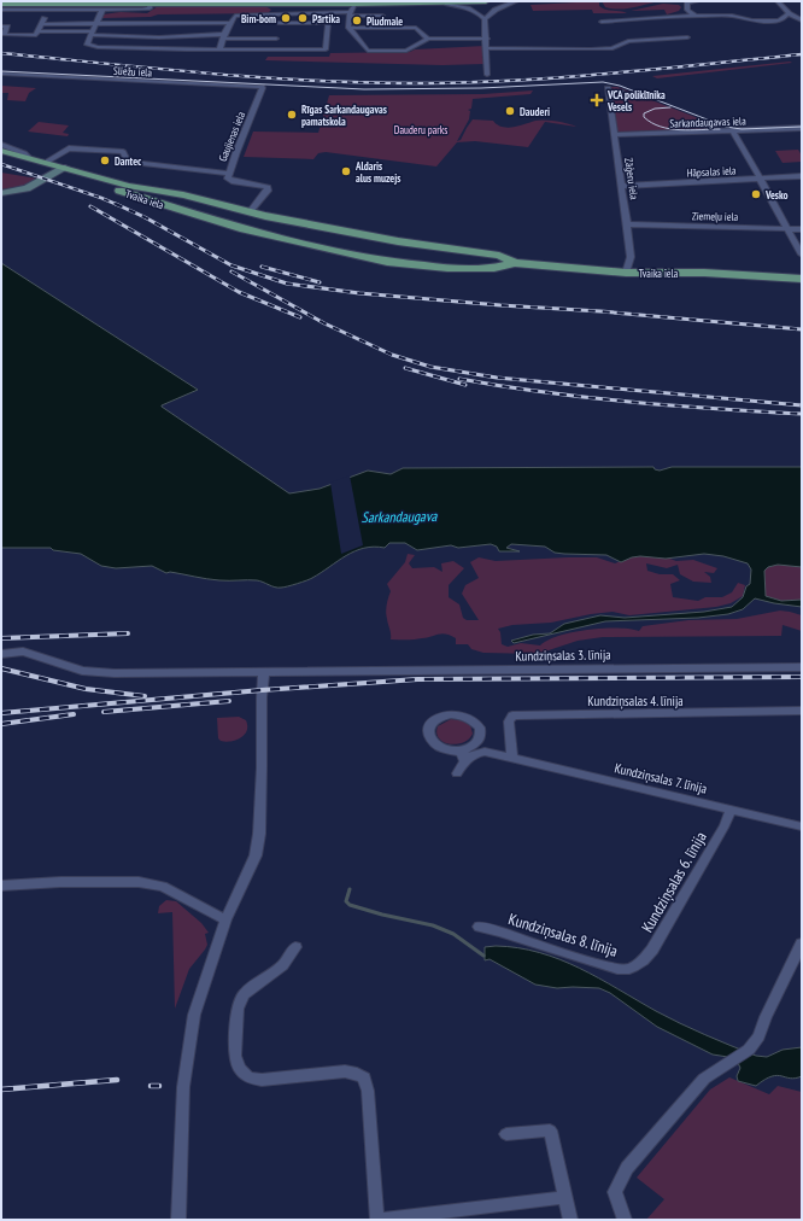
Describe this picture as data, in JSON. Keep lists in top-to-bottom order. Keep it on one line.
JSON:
{"streets":{"main road":["Tvaika iela"],"street":["Sliežu iela","Sarkandaugavas iela","Gaujienas iela","Hāpsalas iela","Zāģeru iela","Ziemeļu iela","Kundziņsalas 3. līnija","Kundziņsalas 4. līnija","Kundziņsalas 7. līnija","Kundziņsalas 6. līnija","Kundziņsalas 8. līnija"]},"crossings":[["Sliežu iela","Gaujienas iela"],["Sarkandaugavas iela","Zāģeru iela"],["Gaujienas iela","Tvaika iela"],["Hāpsalas iela","Zāģeru iela"],["Zāģeru iela","Tvaika iela"],["Zāģeru iela","Ziemeļu iela"],["Kundziņsalas 4. līnija","Kundziņsalas 7. līnija"],["Kundziņsalas 7. līnija","Kundziņsalas 6. līnija"],["Kundziņsalas 6. līnija","Kundziņsalas 8. līnija"]],"water":["Sarkandaugava"],"parks":["Dauderu parks"],"places":{"other":["Bim-bom","Pārtika","Pludmale","Dauderi","Rīgas Sarkandaugavas pamatskola","Dantec","Aldaris alus muzejs","Vesko"],"health":["VCA poliklīnika Vesels"]}}
